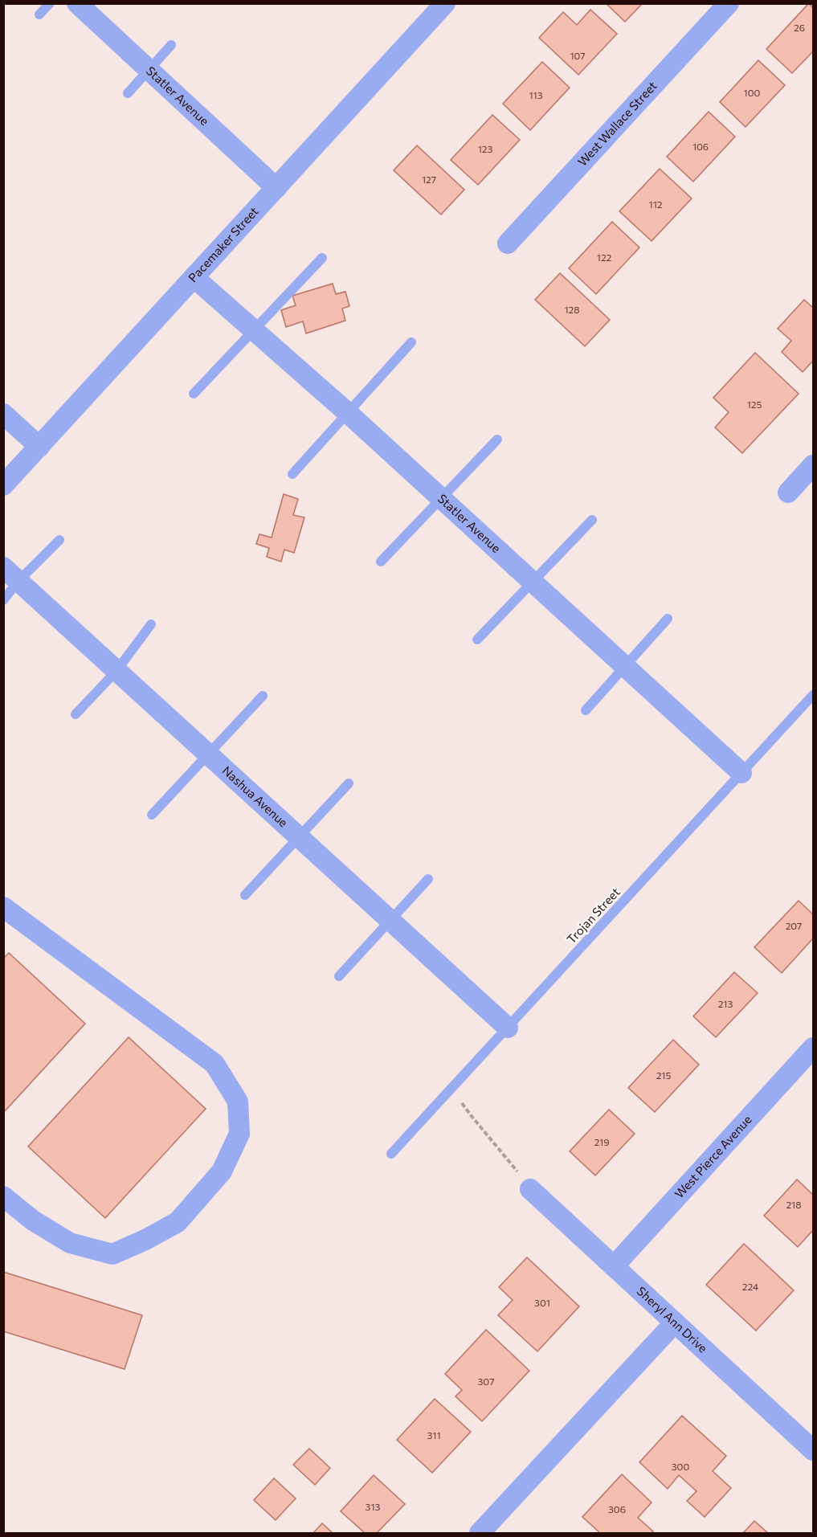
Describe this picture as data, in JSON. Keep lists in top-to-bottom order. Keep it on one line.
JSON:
{"streets":{"street":["Statler Avenue","West Wallace Street","Pacemaker Street","Nashua Avenue","West Pierce Avenue","Sheryl Ann Drive"],"lane":["Trojan Street"]},"crossings":[["Statler Avenue","Pacemaker Street"],["Statler Avenue","Trojan Street"],["Nashua Avenue","Trojan Street"],["West Pierce Avenue","Sheryl Ann Drive"]],"house_numbers":["26","107","100","113","106","123","127","112","122","128","125","207","213","215","219","218","224","301","307","311","300","313","306"]}
